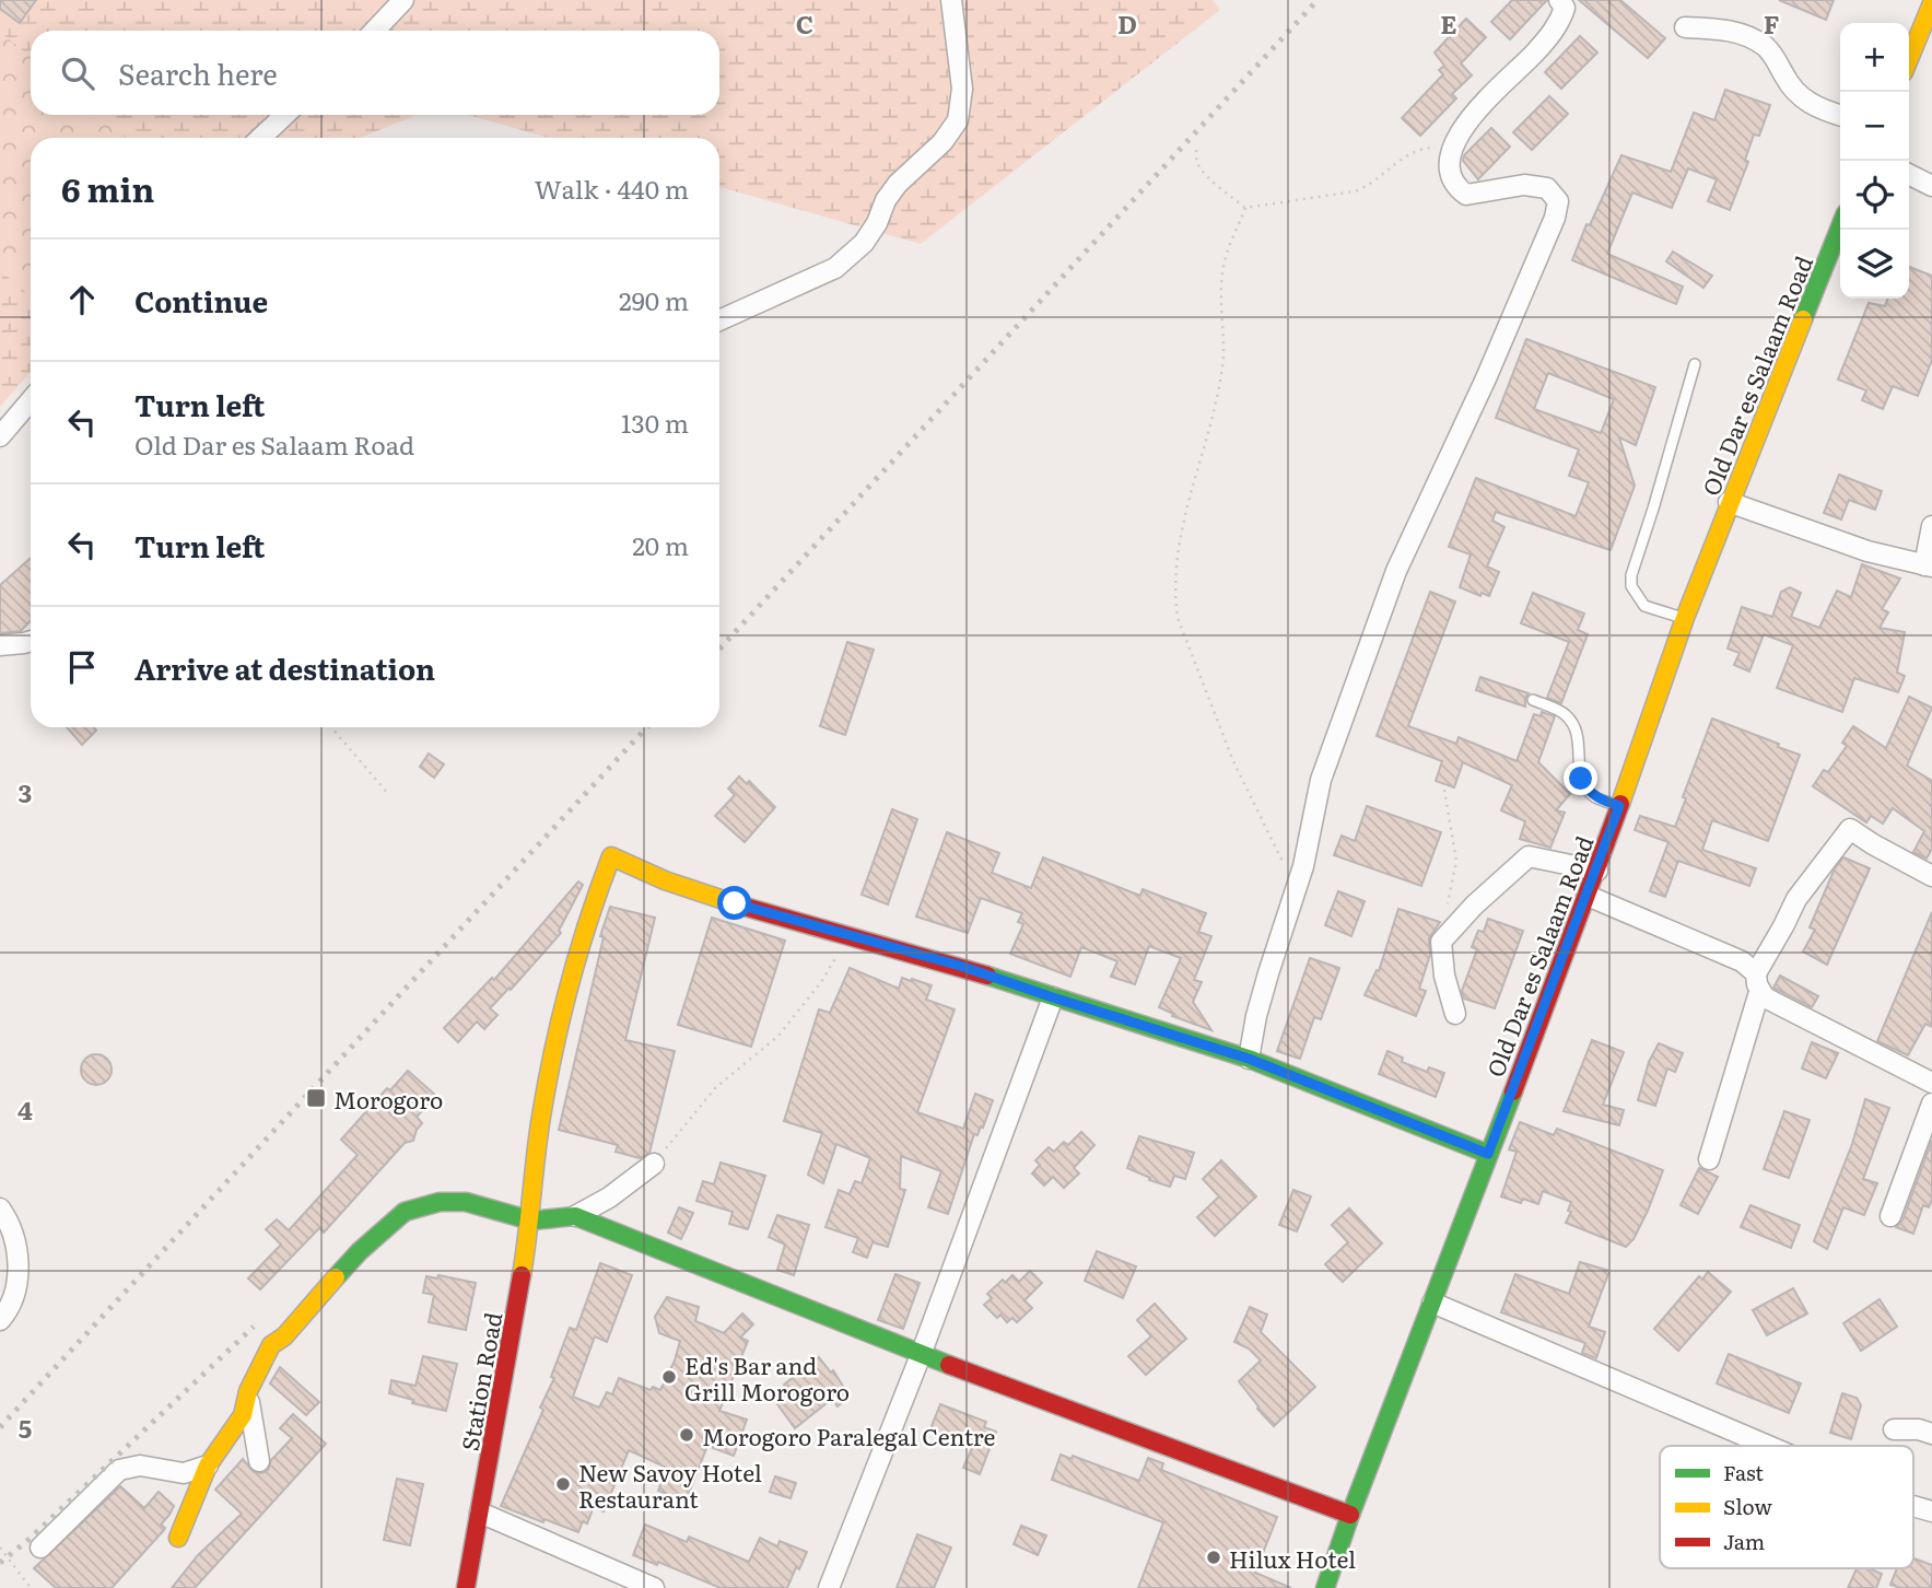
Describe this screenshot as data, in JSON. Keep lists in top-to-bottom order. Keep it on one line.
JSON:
{"streets":{"street":["Old Dar es Salaam Road","Station Road"]},"places":{"transit":["Morogoro"],"other":["Ed's Bar and Grill Morogoro","Morogoro Paralegal Centre","New Savoy Hotel Restaurant","Hilux Hotel"]},"legend":["Fast","Slow","Jam"],"page":{"map_buttons":["+","−"],"search":"Search here","heading":["6 min","Walk · 440 m"],"list":[["Continue","290 m"],["Turn left","Old Dar es Salaam Road","130 m"],["Turn left","20 m"],"Arrive at destination"]},"grid":{"columns":["C","D","E","F"],"rows":["3","4","5"]}}
